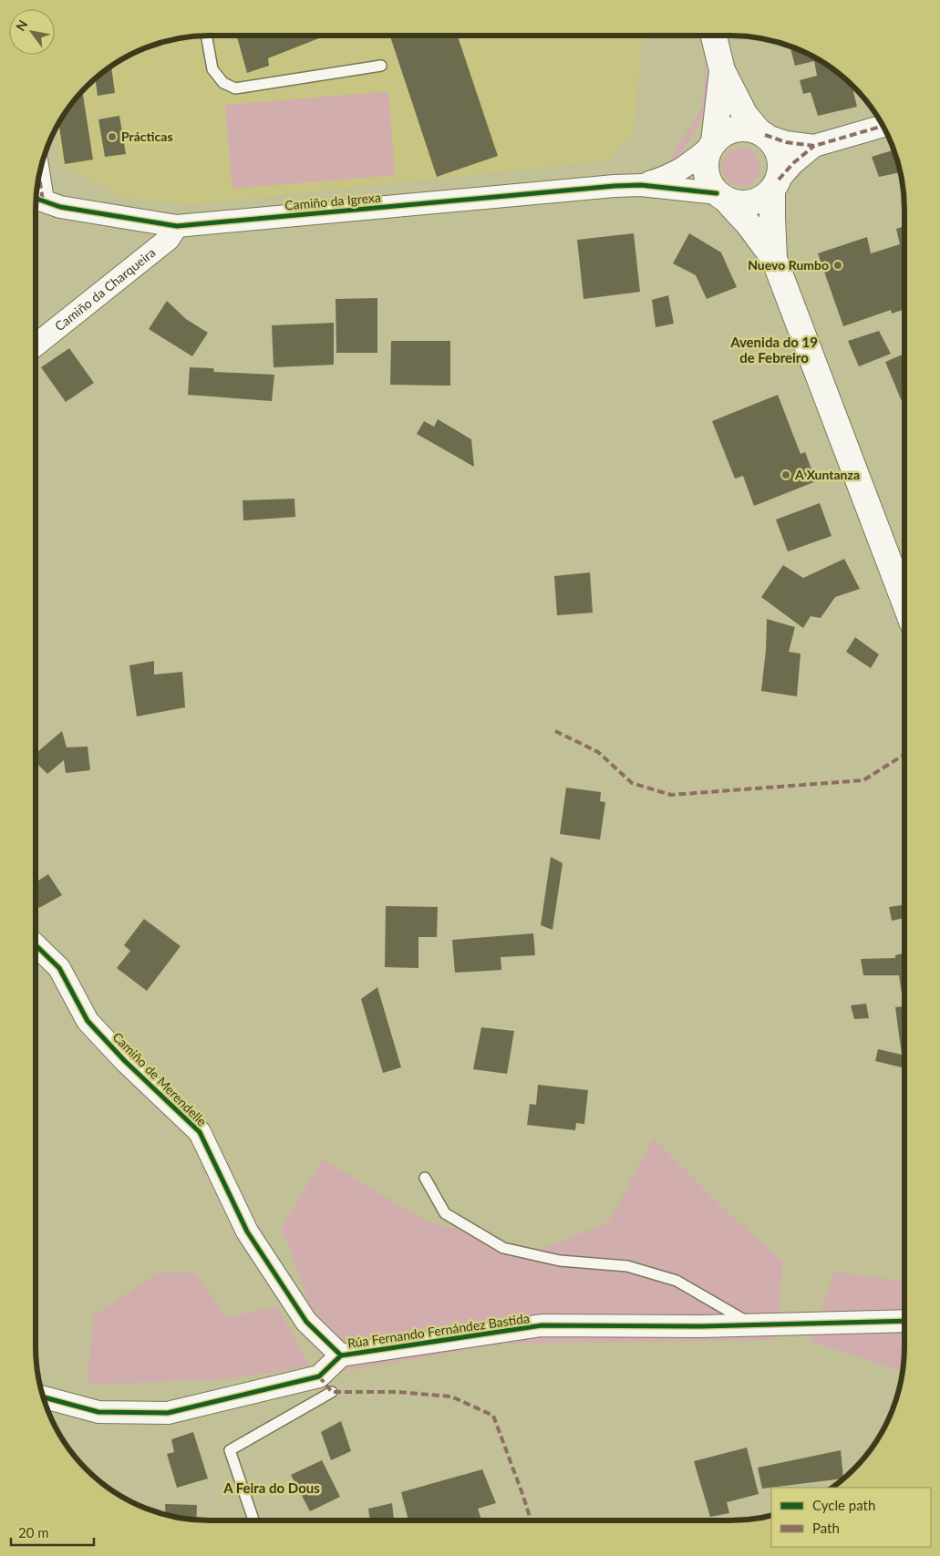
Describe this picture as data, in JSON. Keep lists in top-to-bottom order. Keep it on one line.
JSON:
{"streets":{"street":["Camiño da Igrexa","Camiño da Charqueira","Camiño de Merendelle","Rúa Fernando Fernández Bastida"]},"crossings":[["Camiño da Igrexa","Camiño da Charqueira"],["Camiño de Merendelle","Rúa Fernando Fernández Bastida"]],"districts":["Avenida do 19 de Febreiro","A Feira do Dous"],"places":["Prácticas","Nuevo Rumbo","A Xuntanza"],"legend":["Cycle path","Path"],"scale_bar":"20 m","north":"top left"}
